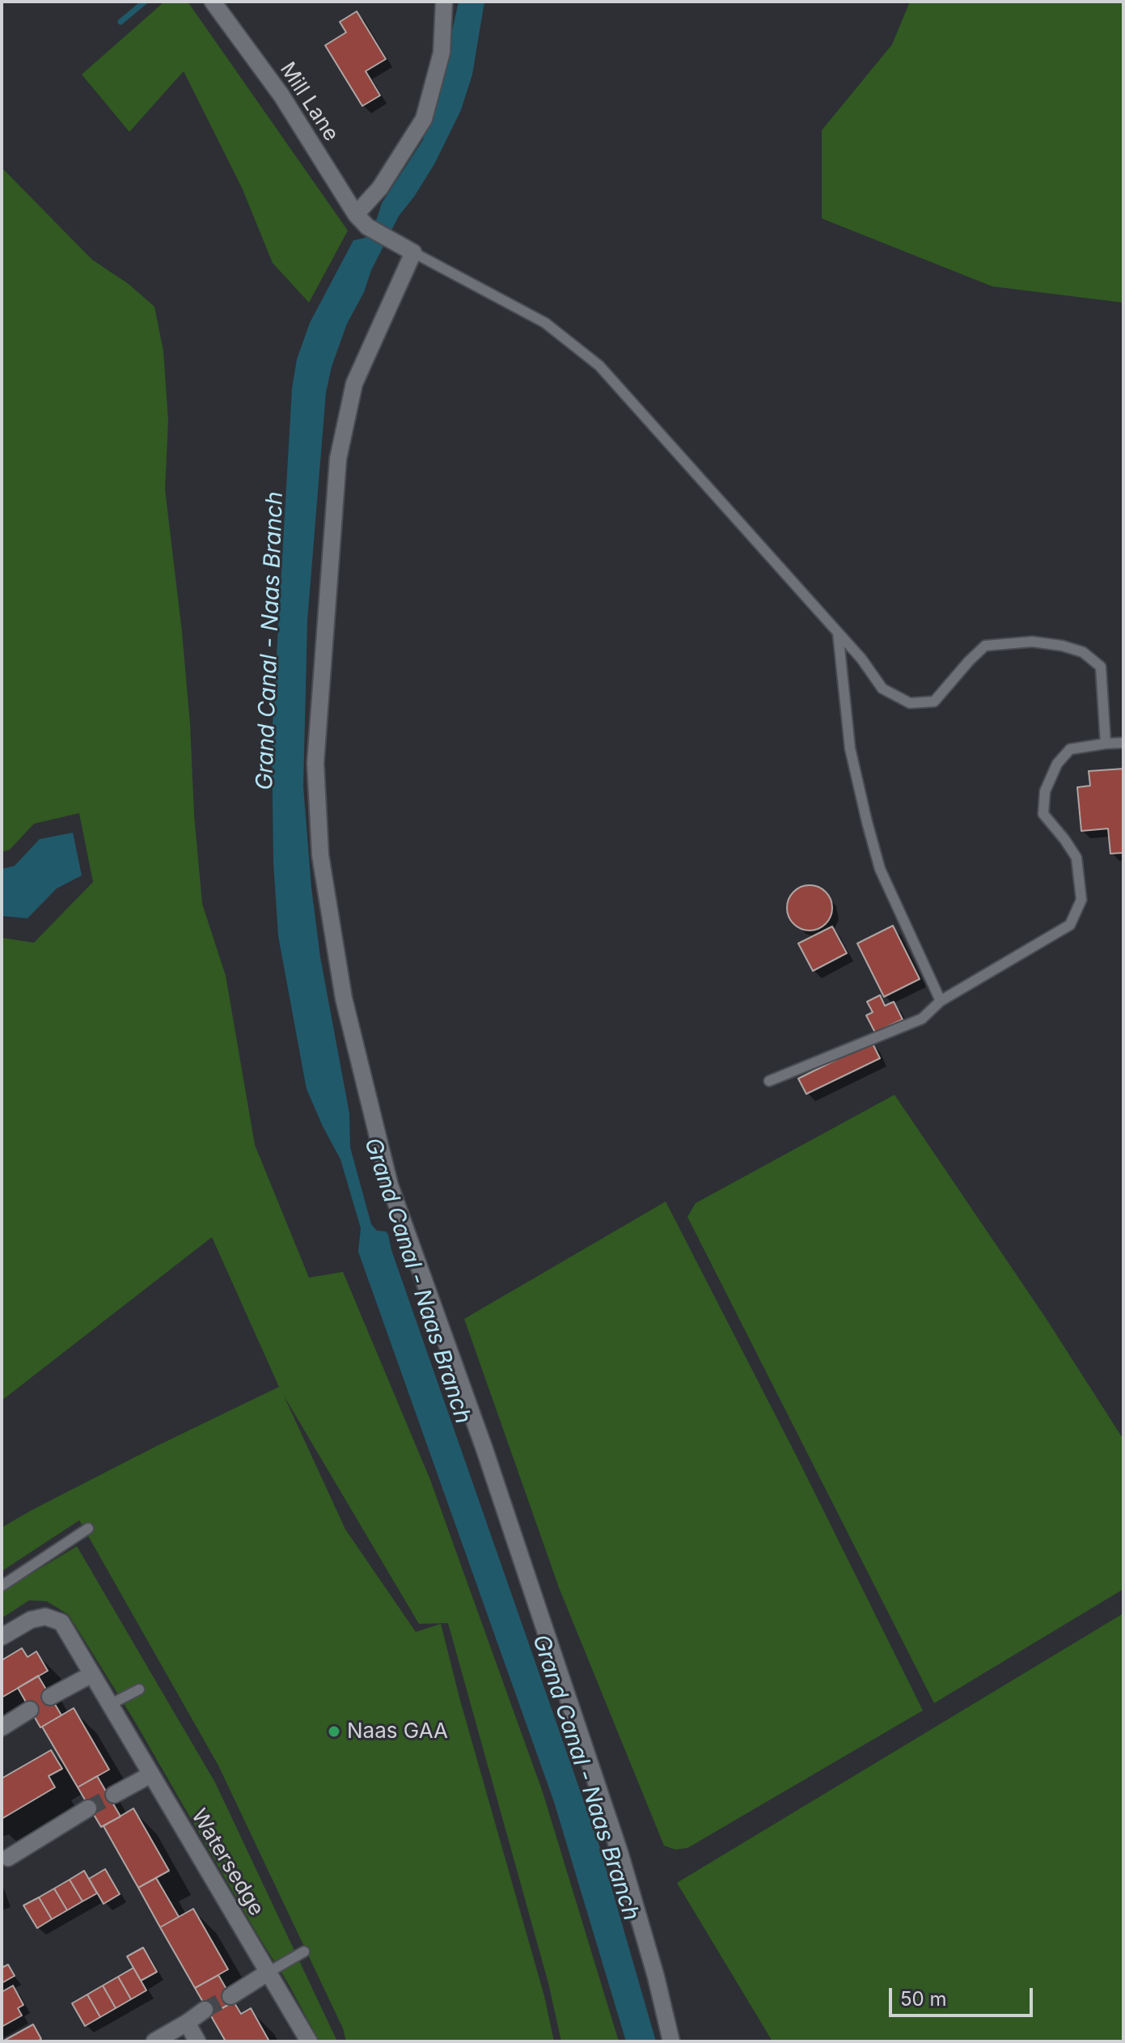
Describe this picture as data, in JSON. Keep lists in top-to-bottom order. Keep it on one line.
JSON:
{"streets":{"street":["Mill Lane","Watersedge"]},"water":["Grand Canal - Naas Branch"],"places":["Naas GAA"],"scale_bar":"50 m"}
